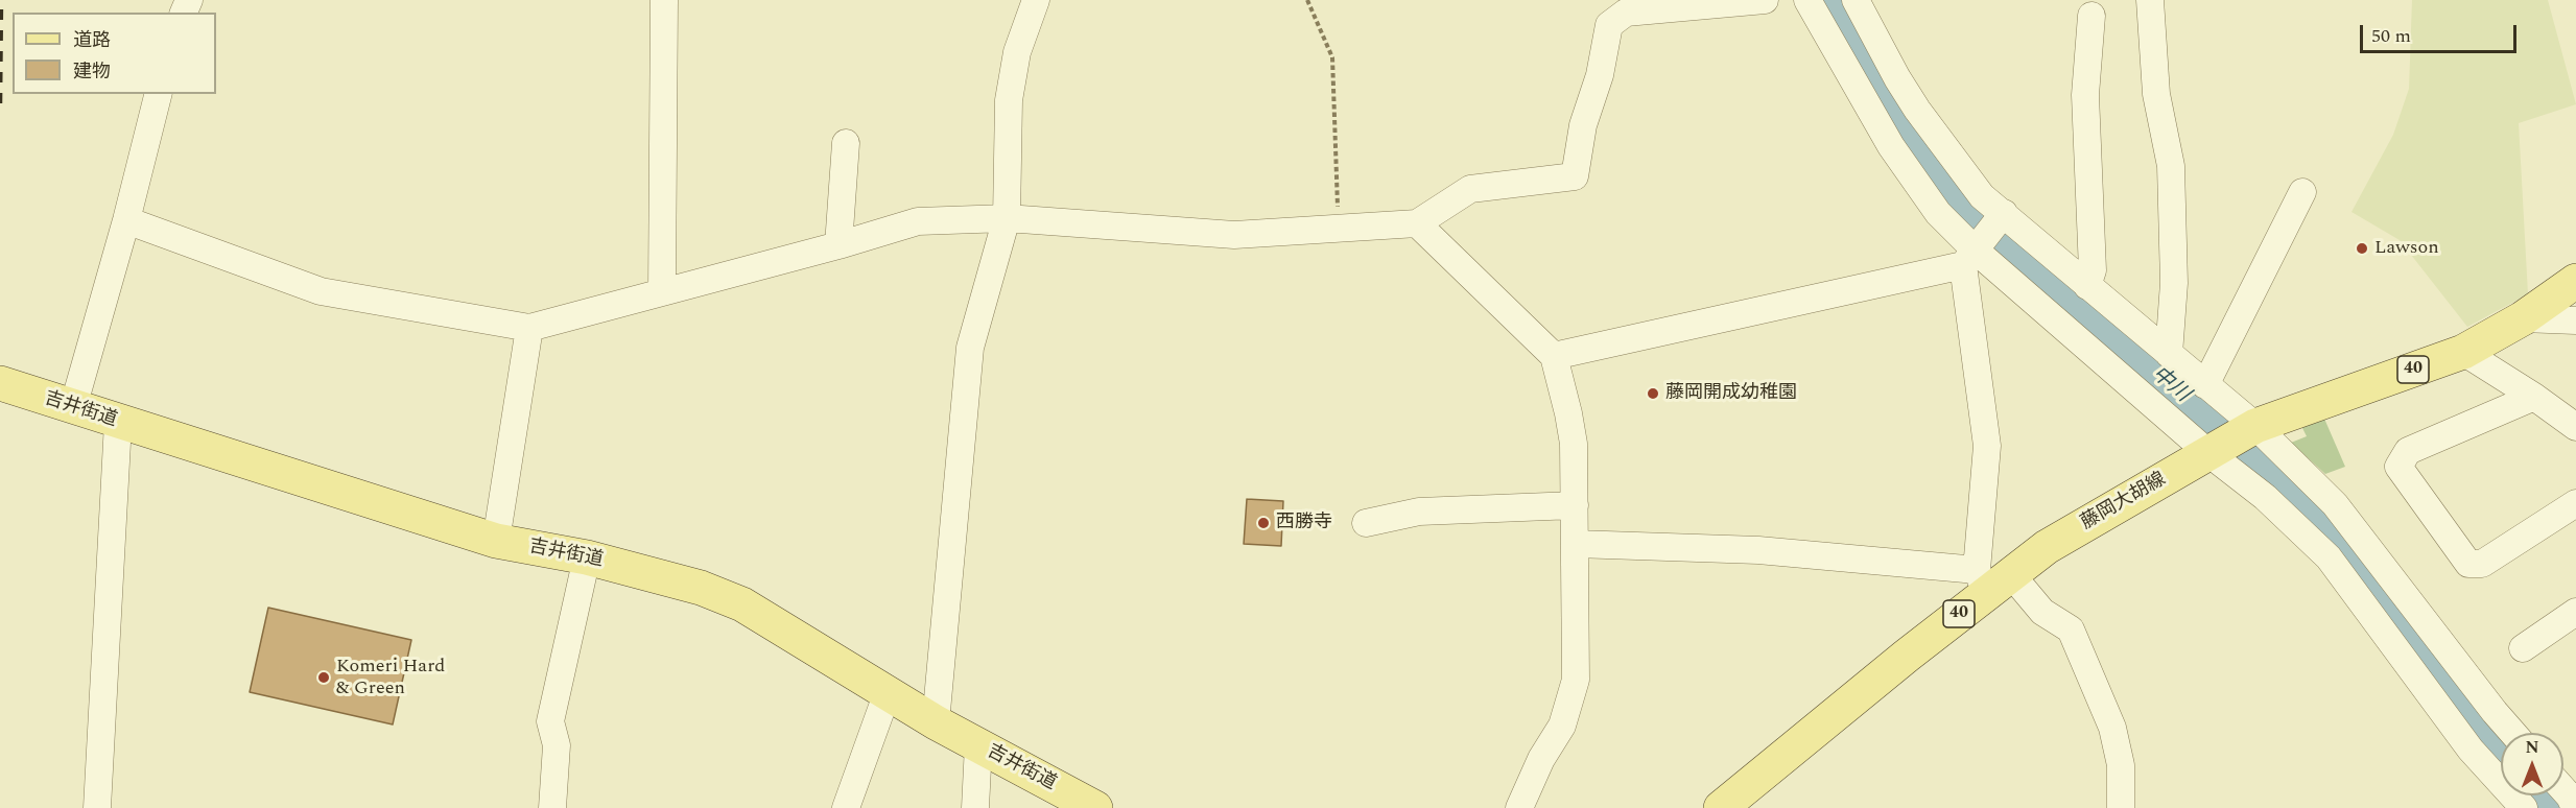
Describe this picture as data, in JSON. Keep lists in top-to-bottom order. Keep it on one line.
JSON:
{"streets":{"main road":["40","吉井街道","藤岡大胡線"]},"water":["中川"],"places":["Lawson","藤岡開成幼稚園","西勝寺","Komeri Hard & Green"],"legend":["道路","建物"],"scale_bar":"50 m","north":"top"}
